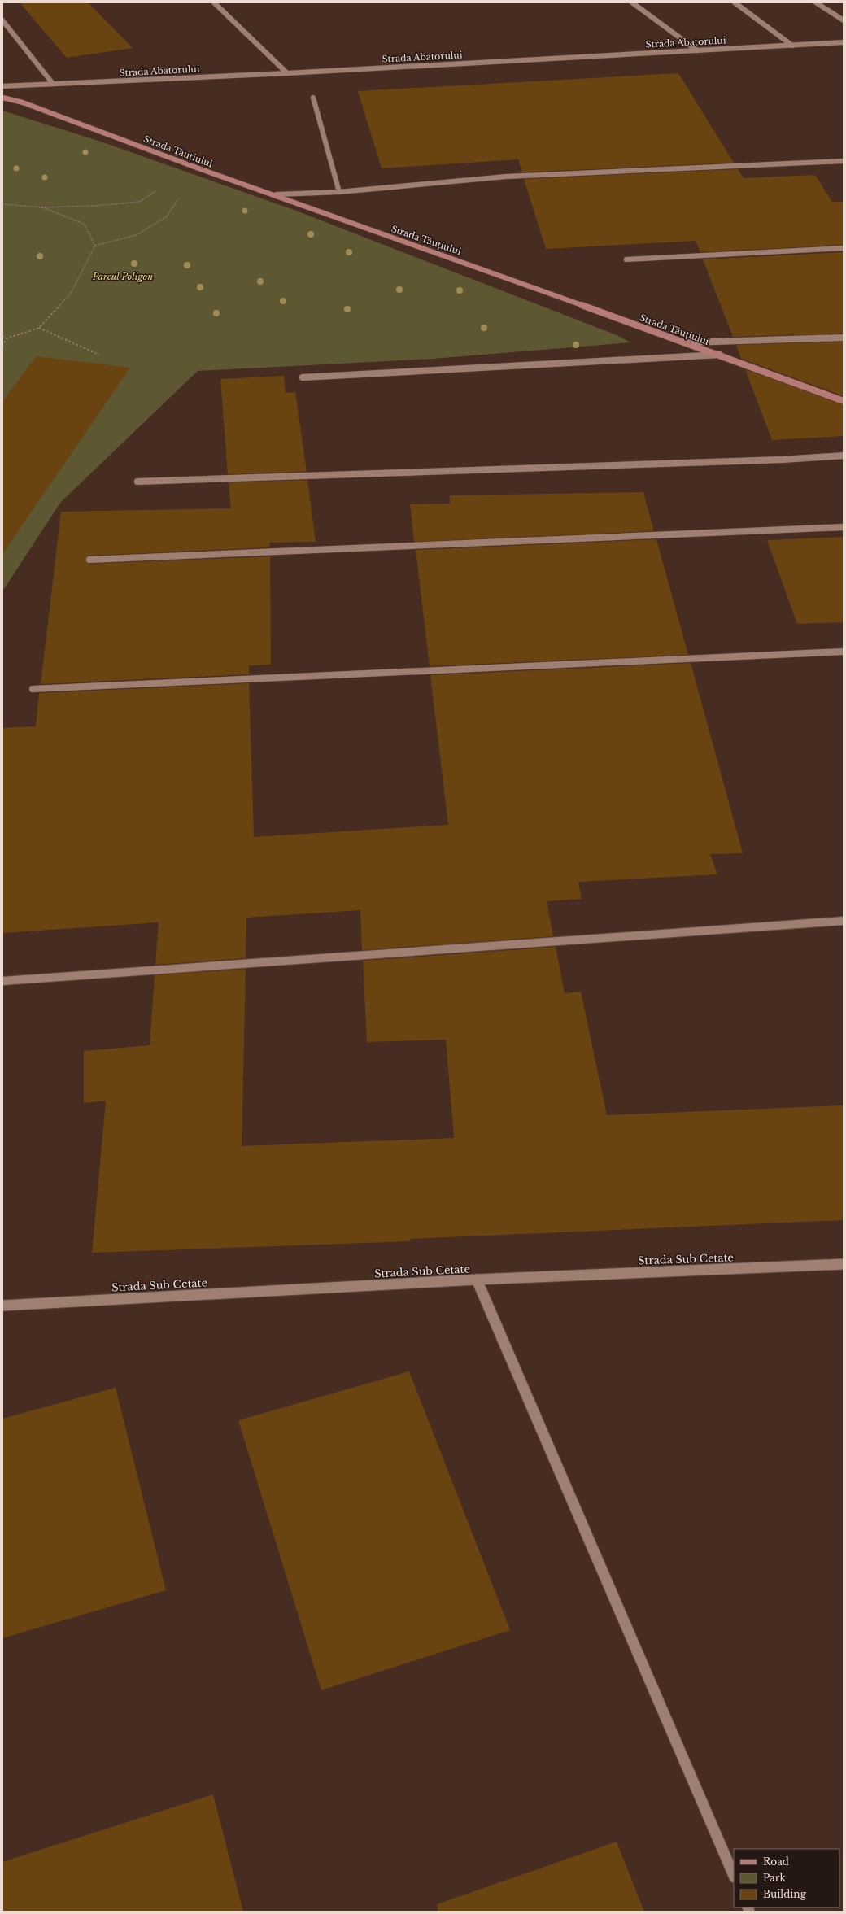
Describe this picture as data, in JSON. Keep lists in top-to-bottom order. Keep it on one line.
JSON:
{"streets":{"main road":["Strada Tăuțiului"],"street":["Strada Abatorului","Strada Sub Cetate"]},"parks":["Parcul Poligon"],"legend":["Road","Park","Building"]}
